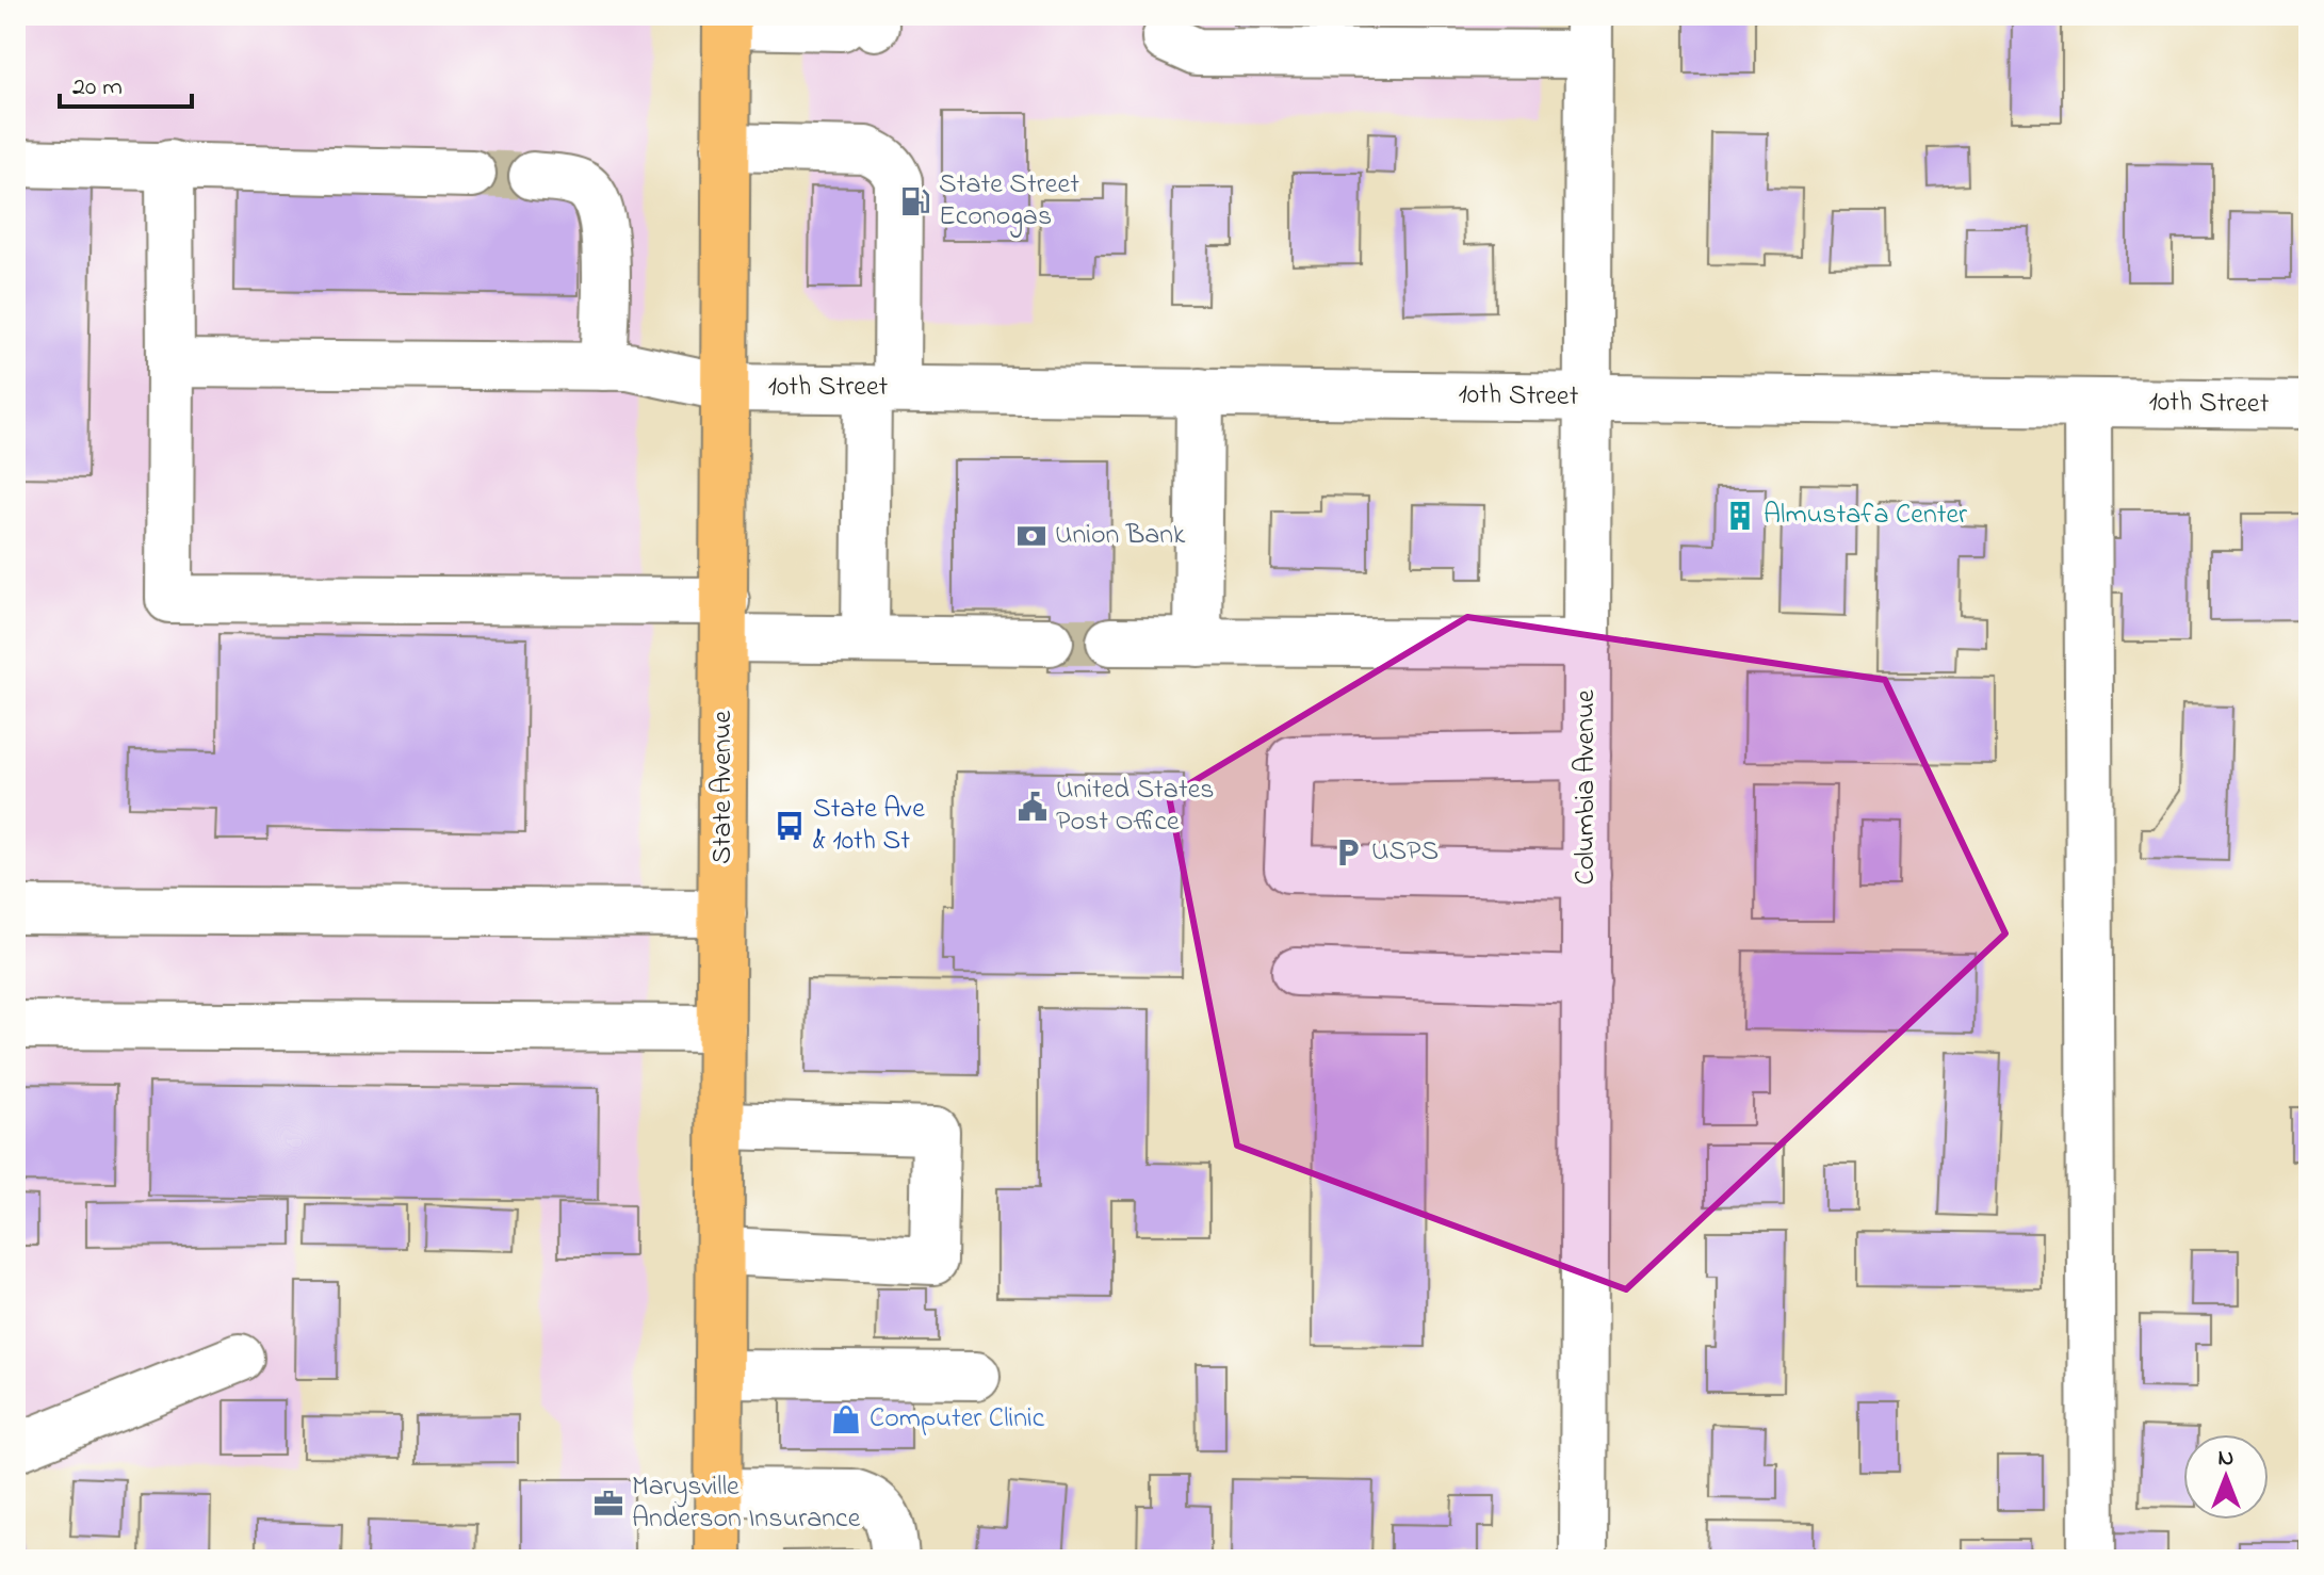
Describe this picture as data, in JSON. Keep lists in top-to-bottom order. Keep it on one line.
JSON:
{"streets":{"main road":["State Avenue"],"street":["10th Street","Columbia Avenue"]},"crossings":[["10th Street","State Avenue"],["10th Street","Columbia Avenue"]],"places":{"fuel station":["State Street Econogas"],"building":["Almustafa Center"],"bank":["Union Bank"],"public building":["United States Post Office"],"bus stop":["State Ave & 10th St"],"parking":["USPS"],"shop":["Computer Clinic"],"office":["Marysville Anderson Insurance"]},"scale_bar":"20 m","north":"top"}
